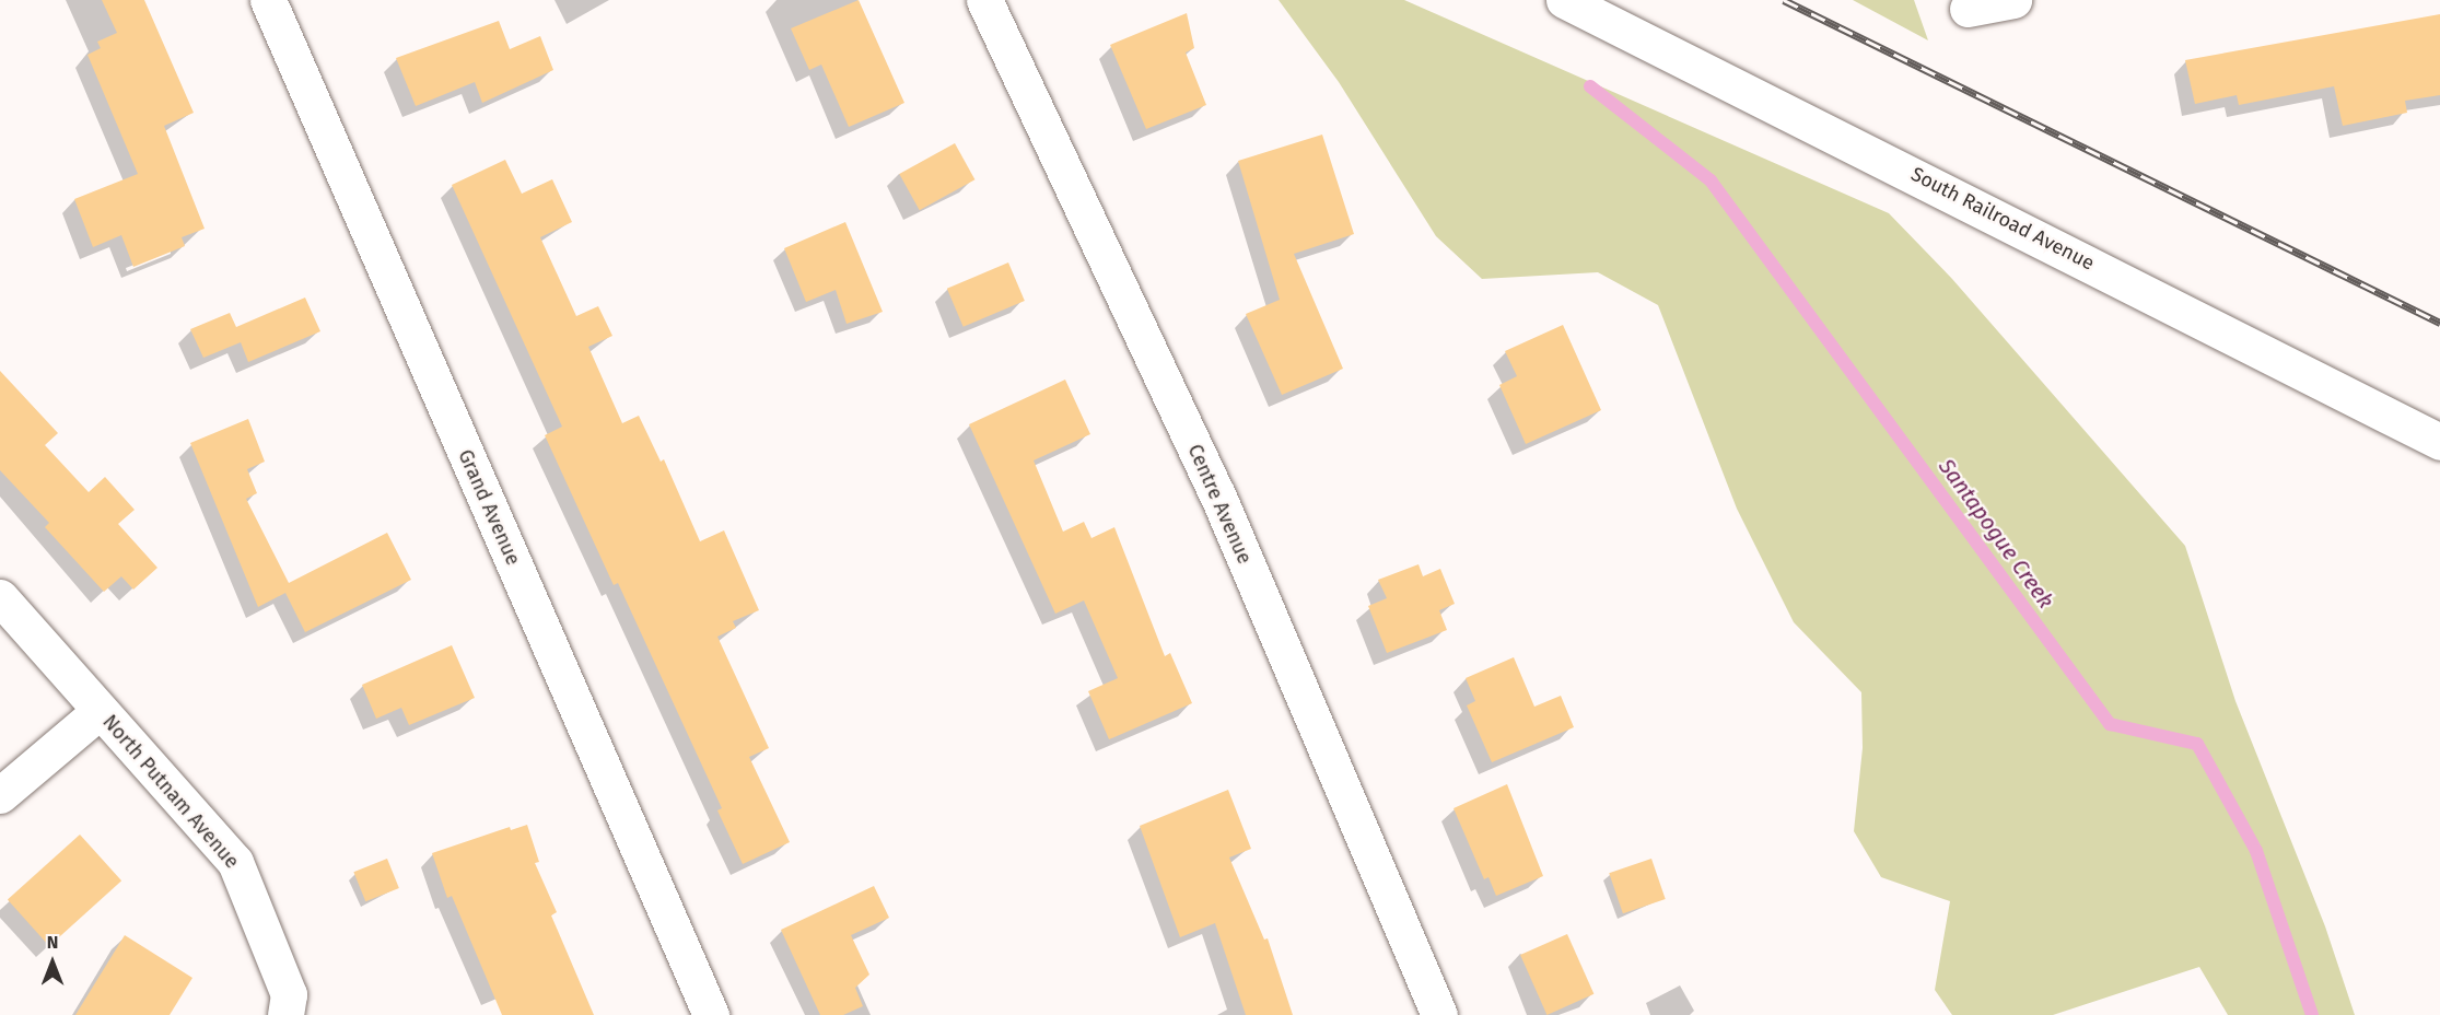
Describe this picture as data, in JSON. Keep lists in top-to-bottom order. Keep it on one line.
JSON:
{"streets":{"street":["South Railroad Avenue","Centre Avenue","Grand Avenue","North Putnam Avenue"]},"water":["Santapogue Creek"],"north":"top"}
